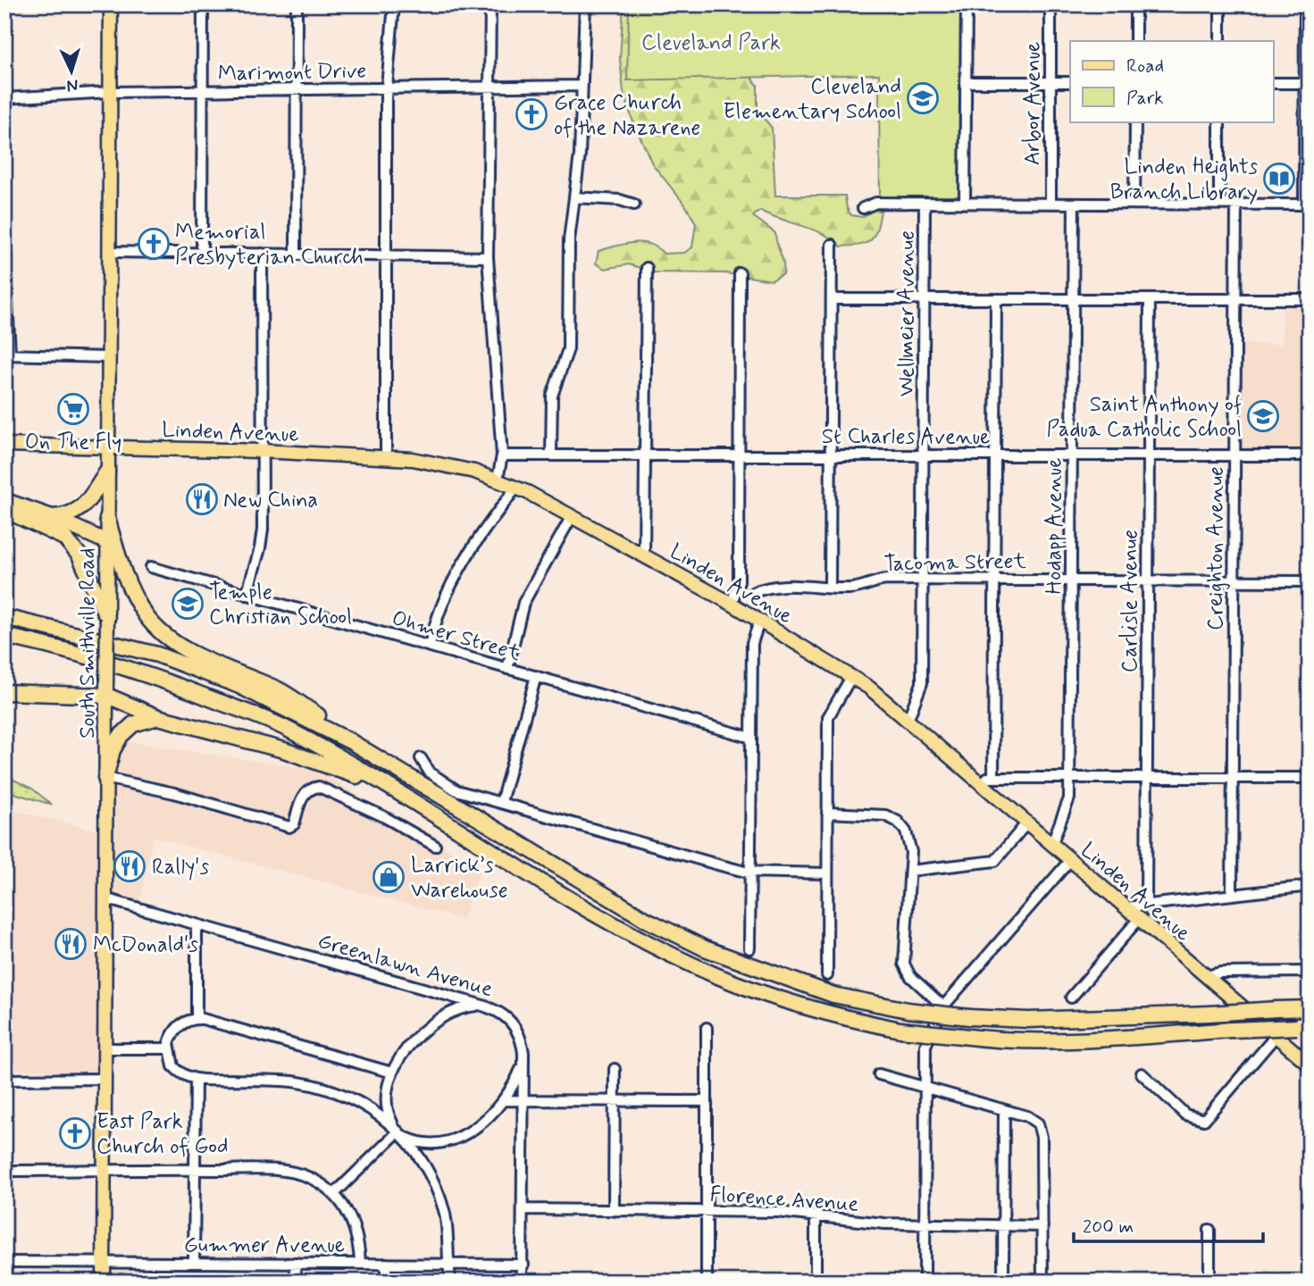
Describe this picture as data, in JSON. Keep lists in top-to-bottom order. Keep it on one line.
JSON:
{"streets":{"main road":["Linden Avenue","South Smithville Road"],"street":["Marimont Drive","Arbor Avenue","Wellmeier Avenue","St Charles Avenue","Hodapp Avenue","Creighton Avenue","Tacoma Street","Carlisle Avenue","Ohmer Street","Greenlawn Avenue","Florence Avenue","Gummer Avenue"]},"crossings":[["Marimont Drive","South Smithville Road"],["Wellmeier Avenue","Linden Avenue"],["Wellmeier Avenue","St Charles Avenue"],["Wellmeier Avenue","Tacoma Street"],["Linden Avenue","Hodapp Avenue"],["Linden Avenue","South Smithville Road"],["St Charles Avenue","Hodapp Avenue"],["St Charles Avenue","Creighton Avenue"],["St Charles Avenue","Carlisle Avenue"],["Hodapp Avenue","Tacoma Street"],["Creighton Avenue","Tacoma Street"],["Tacoma Street","Carlisle Avenue"],["South Smithville Road","Greenlawn Avenue"],["South Smithville Road","Gummer Avenue"],["Greenlawn Avenue","Florence Avenue"],["Greenlawn Avenue","Gummer Avenue"]],"parks":["Cleveland Park"],"places":{"school or university":["Cleveland Elementary School","Saint Anthony of Padua Catholic School","Temple Christian School"],"church":["Grace Church of the Nazarene","Memorial Presbyterian Church","East Park Church of God"],"library":["Linden Heights Branch Library"],"supermarket":["On The Fly"],"restaurant":["New China","Rally's","McDonald's"],"shop":["Larrick’s Warehouse"]},"legend":["Road","Park"],"scale_bar":"200 m","north":"bottom"}
